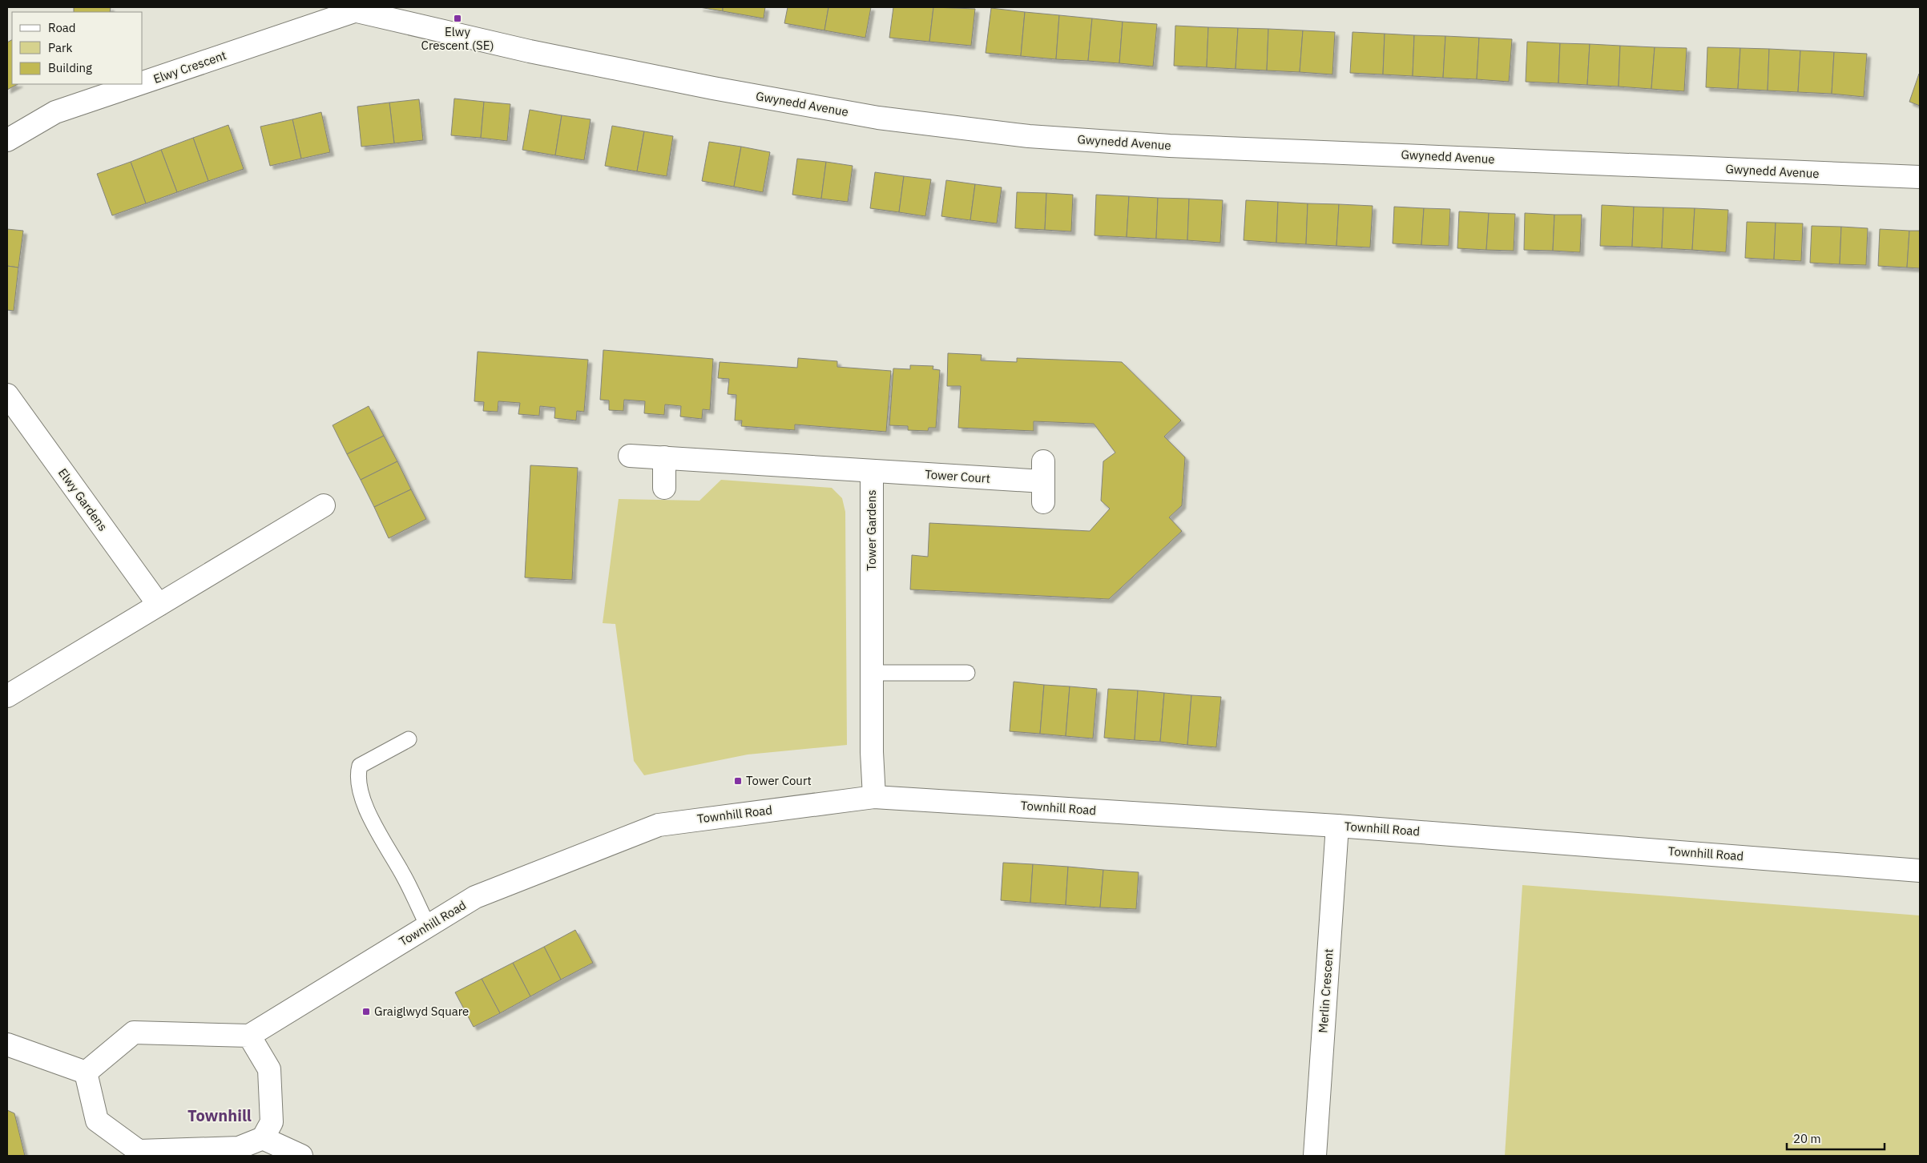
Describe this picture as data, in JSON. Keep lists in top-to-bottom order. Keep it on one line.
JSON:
{"streets":{"street":["Elwy Crescent","Gwynedd Avenue","Tower Court","Elwy Gardens","Tower Gardens","Townhill Road","Merlin Crescent"]},"crossings":[["Elwy Crescent","Gwynedd Avenue"],["Tower Court","Tower Gardens"],["Tower Gardens","Townhill Road"],["Townhill Road","Merlin Crescent"]],"districts":["Townhill"],"places":{"transit":["Elwy Crescent (SE)","Tower Court","Graiglwyd Square"]},"legend":["Road","Park","Building"],"scale_bar":"20 m"}
